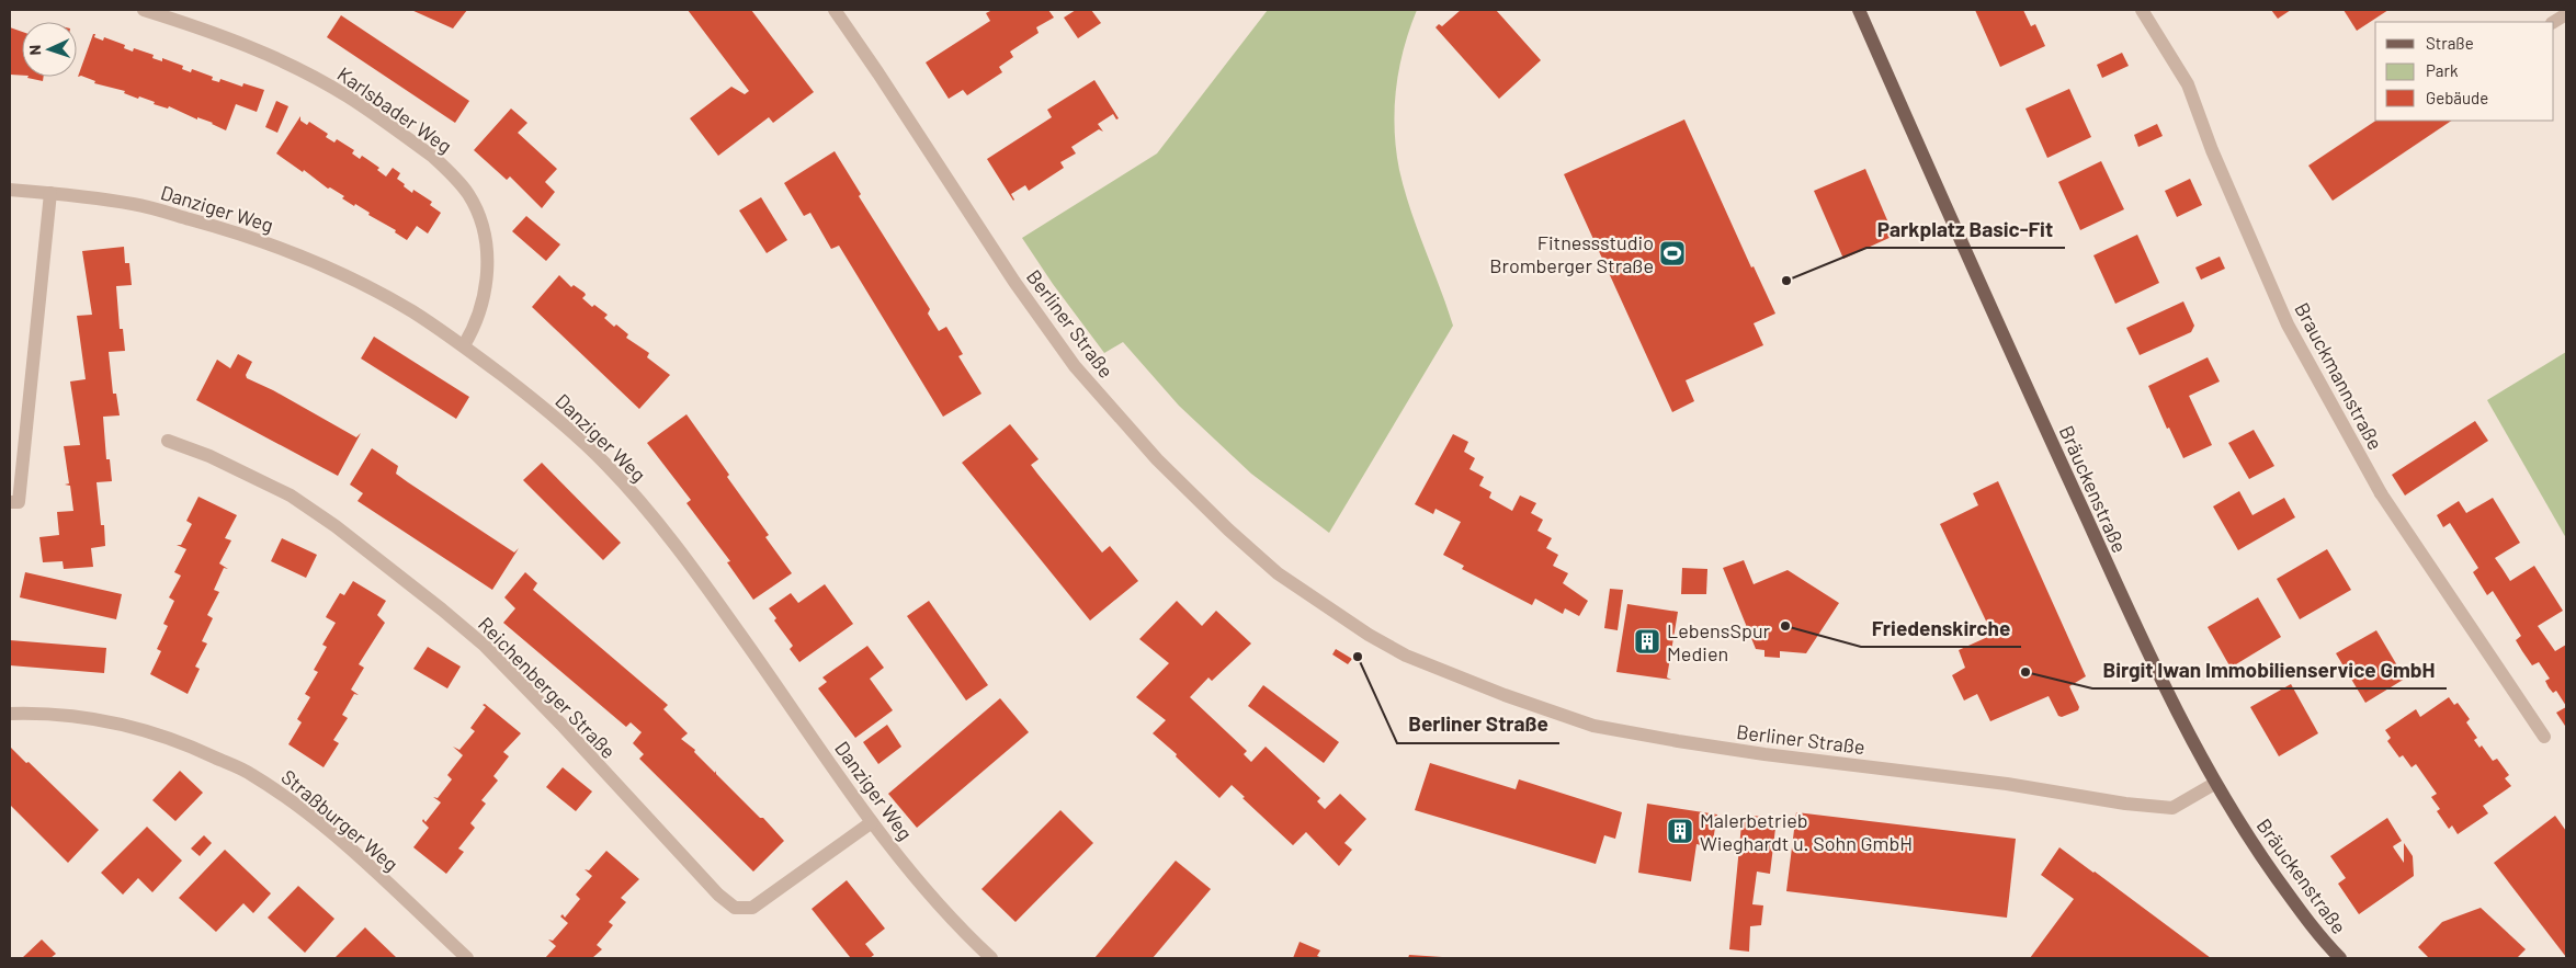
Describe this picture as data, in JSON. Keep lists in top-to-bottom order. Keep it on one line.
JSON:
{"streets":{"main road":["Bräuckenstraße"],"street":["Karlsbader Weg","Danziger Weg","Berliner Straße","Brauckmannstraße","Reichenberger Straße","Straßburger Weg"]},"crossings":[["Karlsbader Weg","Danziger Weg"],["Danziger Weg","Reichenberger Straße"],["Berliner Straße","Bräuckenstraße"]],"places":{"sports":["Fitnessstudio Bromberger Straße"],"other":["Parkplatz Basic-Fit","Friedenskirche","Berliner Straße","Birgit Iwan Immobilienservice GmbH"],"building":["LebensSpur Medien","Malerbetrieb Wieghardt u. Sohn GmbH"]},"legend":["Straße","Park","Gebäude"],"north":"left"}
